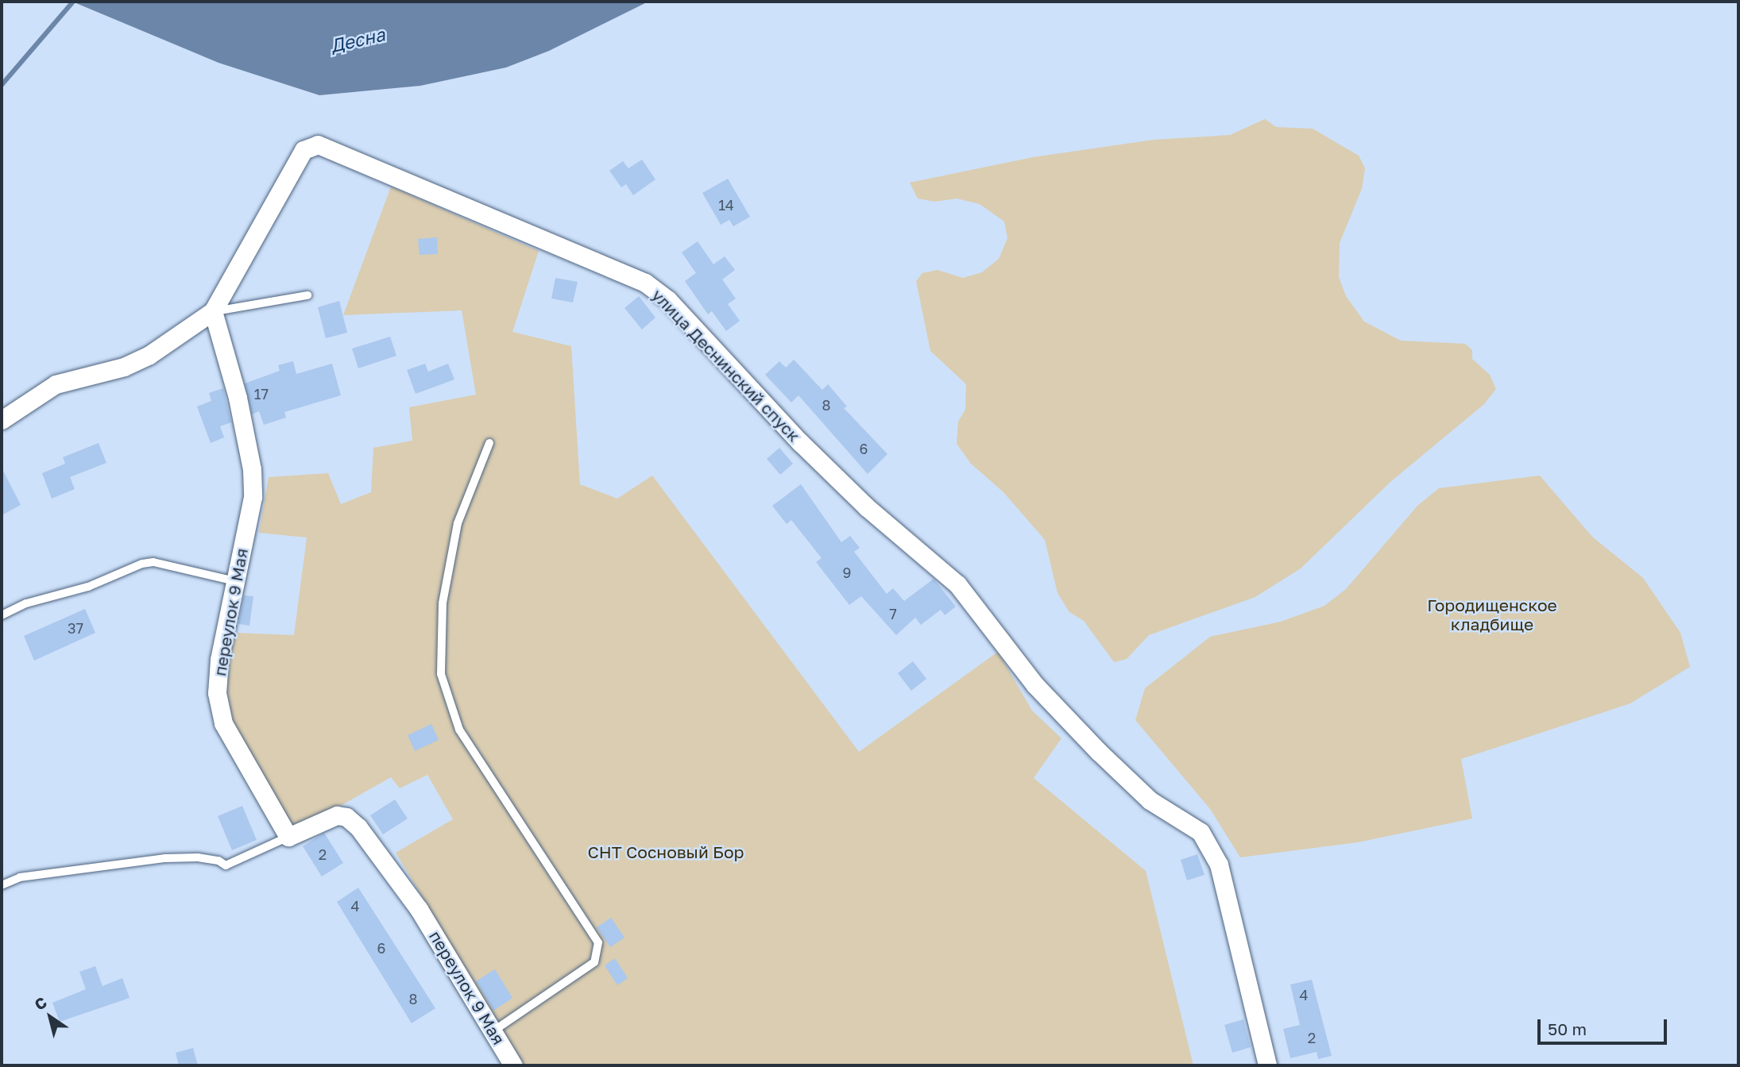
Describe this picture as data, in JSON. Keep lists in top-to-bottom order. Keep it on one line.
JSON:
{"streets":{"street":["улица Деснинский спуск","переулок 9 Мая"]},"crossings":[["улица Деснинский спуск","переулок 9 Мая"]],"water":["Десна"],"parks":["Городищенское кладбище","СНТ Сосновый Бор"],"house_numbers":["14","17","8","6","9","7","37","2","4","6","4","8","2"],"scale_bar":"50 m","north":"top left"}
